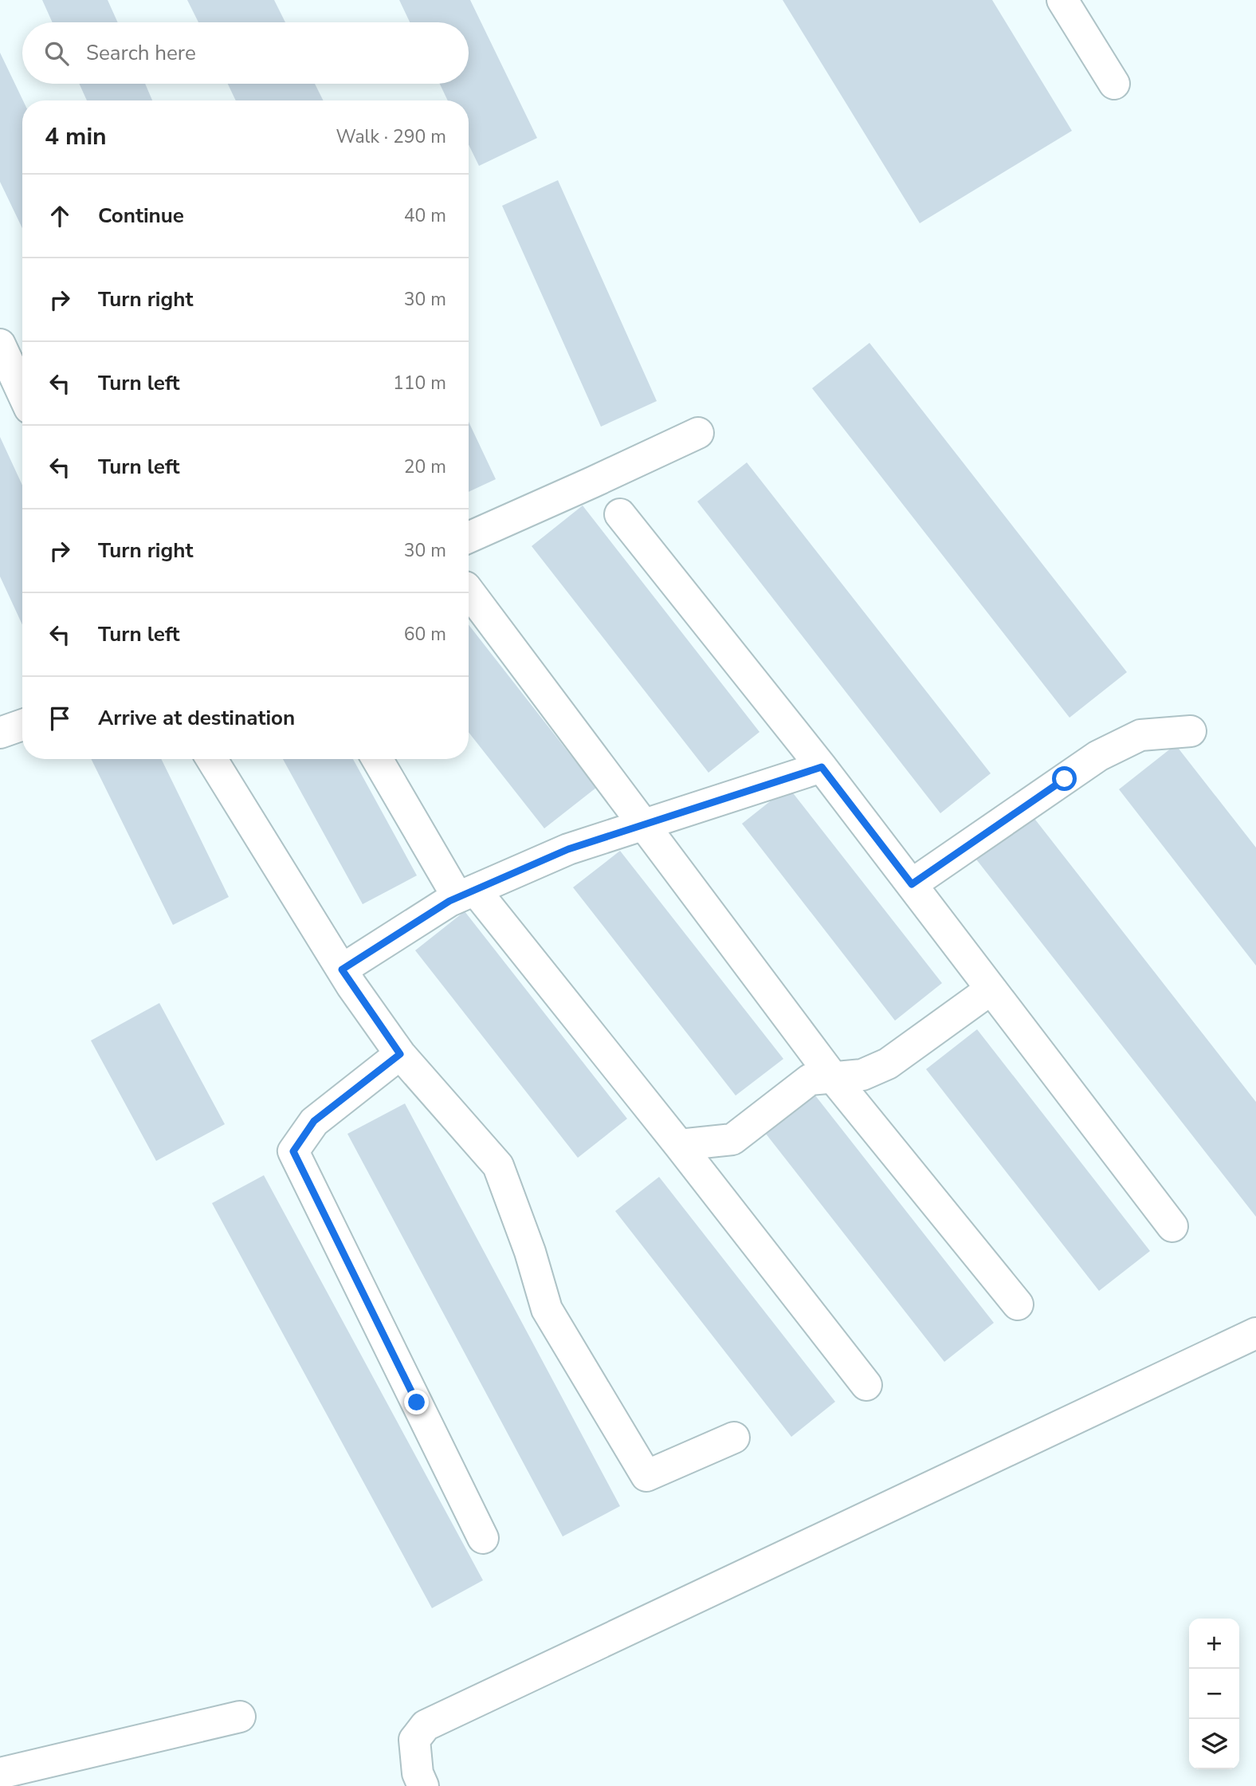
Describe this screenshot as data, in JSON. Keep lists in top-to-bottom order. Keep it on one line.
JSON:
{"page":{"search":"Search here","heading":["4 min","Walk · 290 m"],"list":[["Continue","40 m"],["Turn right","30 m"],["Turn left","110 m"],["Turn left","20 m"],["Turn right","30 m"],["Turn left","60 m"],"Arrive at destination"],"map_buttons":["+","−"]}}
